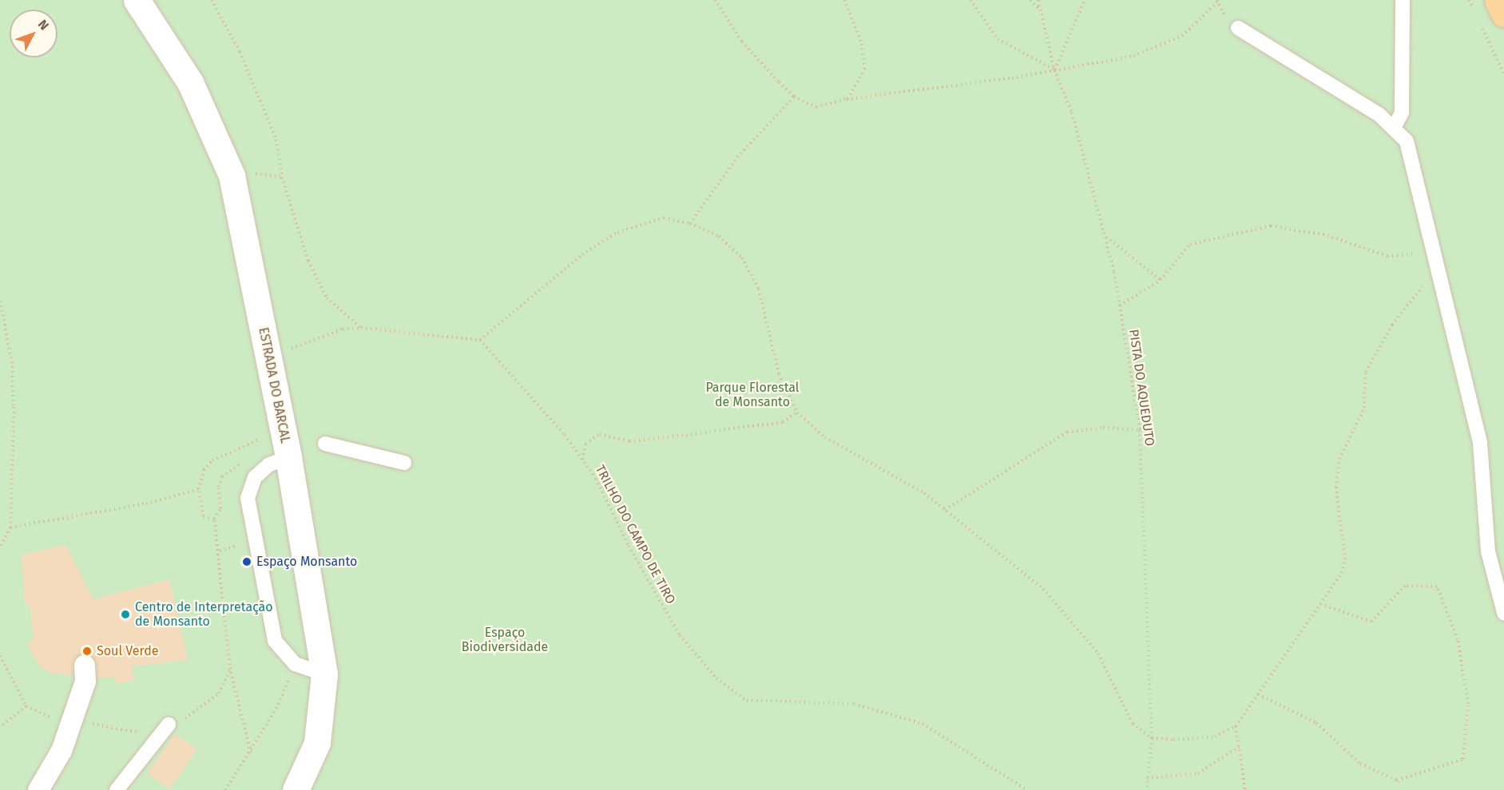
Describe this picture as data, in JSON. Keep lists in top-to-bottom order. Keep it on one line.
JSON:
{"streets":{"street":["ESTRADA DO BARCAL"],"path":["PISTA DO AQUEDUTO","TRILHO DO CAMPO DE TIRO"]},"parks":["Parque Florestal de Monsanto","Espaço Biodiversidade"],"places":["Espaço Monsanto","Centro de Interpretação de Monsanto","Soul Verde"],"north":"top right"}
